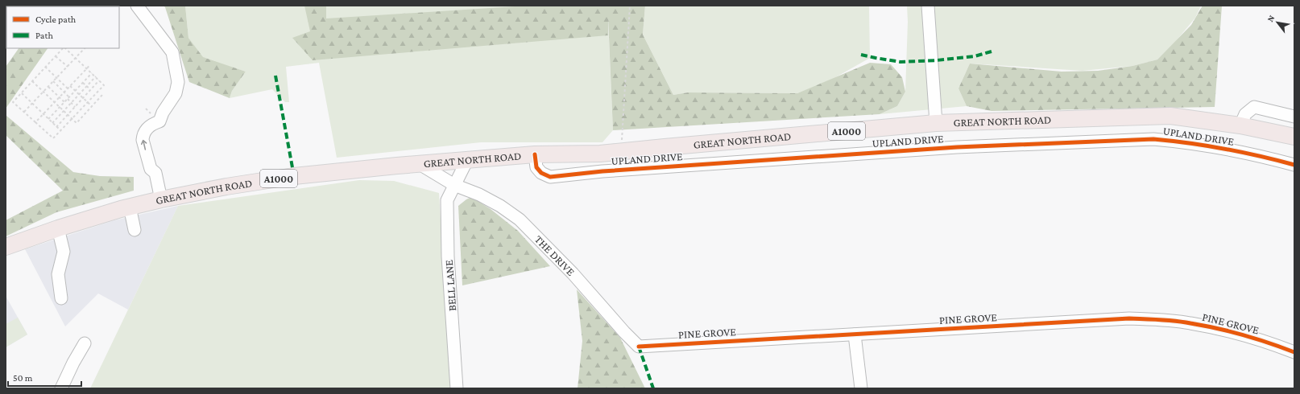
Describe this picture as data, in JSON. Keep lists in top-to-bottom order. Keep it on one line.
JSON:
{"streets":{"main road":["GREAT NORTH ROAD","A1000"],"street":["UPLAND DRIVE","THE DRIVE","BELL LANE","PINE GROVE"]},"crossings":[["GREAT NORTH ROAD","UPLAND DRIVE"],["GREAT NORTH ROAD","BELL LANE"],["THE DRIVE","BELL LANE"],["THE DRIVE","PINE GROVE"]],"legend":["Cycle path","Path"],"scale_bar":"50 m","north":"top left"}
